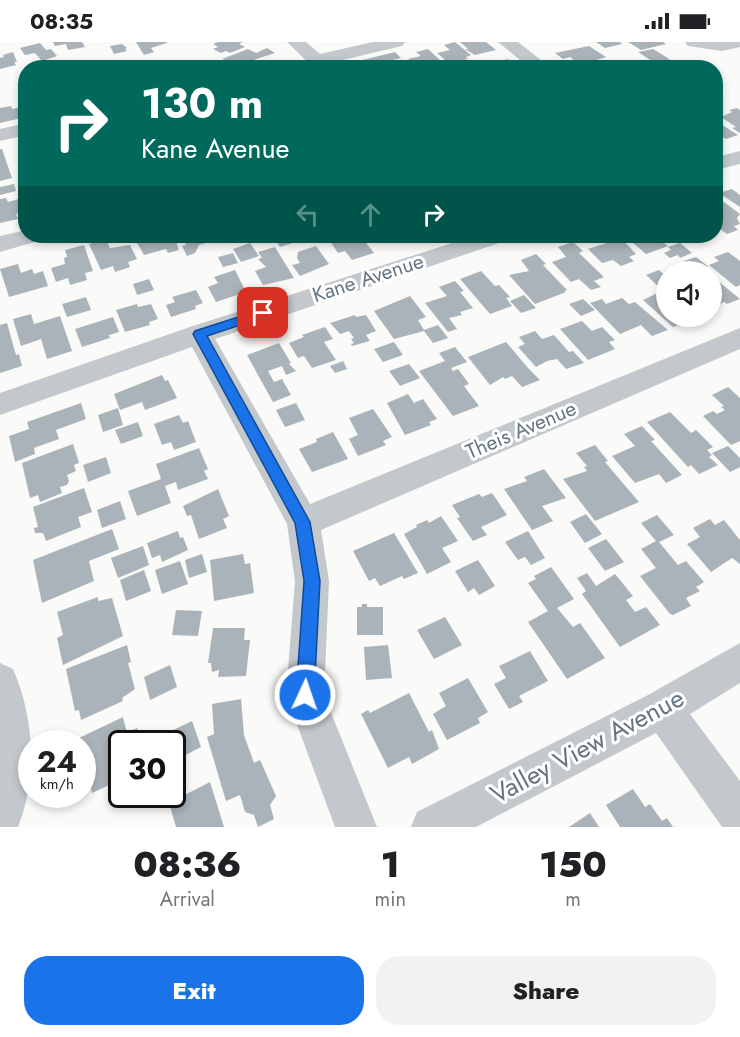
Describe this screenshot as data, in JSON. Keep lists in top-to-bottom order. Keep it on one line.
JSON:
{"streets":{"street":["Kane Avenue","Theis Avenue","Valley View Avenue"]},"page":{"status":"08:35","turn":["130 m","Kane Avenue"],"speed":"24 km/h","limit":"30","eta":["08:36","Arrival","1","min","150","m"],"buttons":["Exit","Share"]}}
